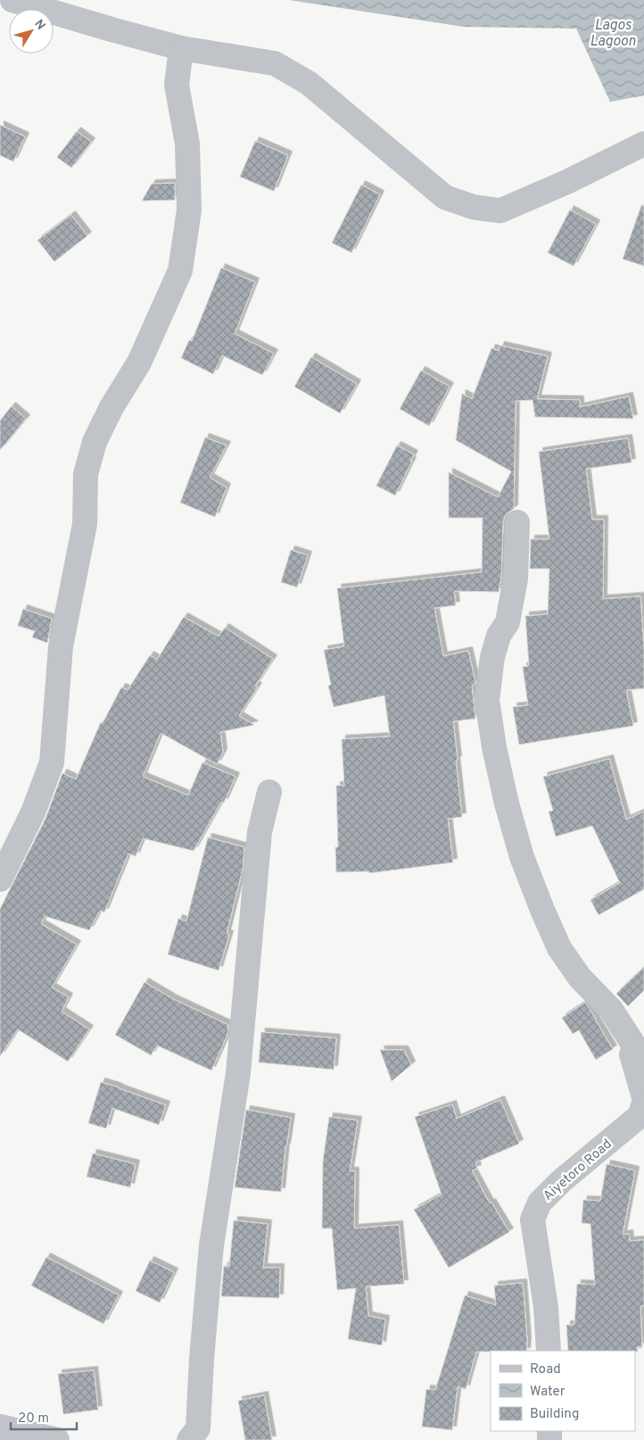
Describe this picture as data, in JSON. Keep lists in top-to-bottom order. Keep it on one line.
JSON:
{"streets":{"street":["Aiyetoro Road"]},"water":["Lagos Lagoon"],"legend":["Road","Water","Building"],"scale_bar":"20 m","north":"top right"}
